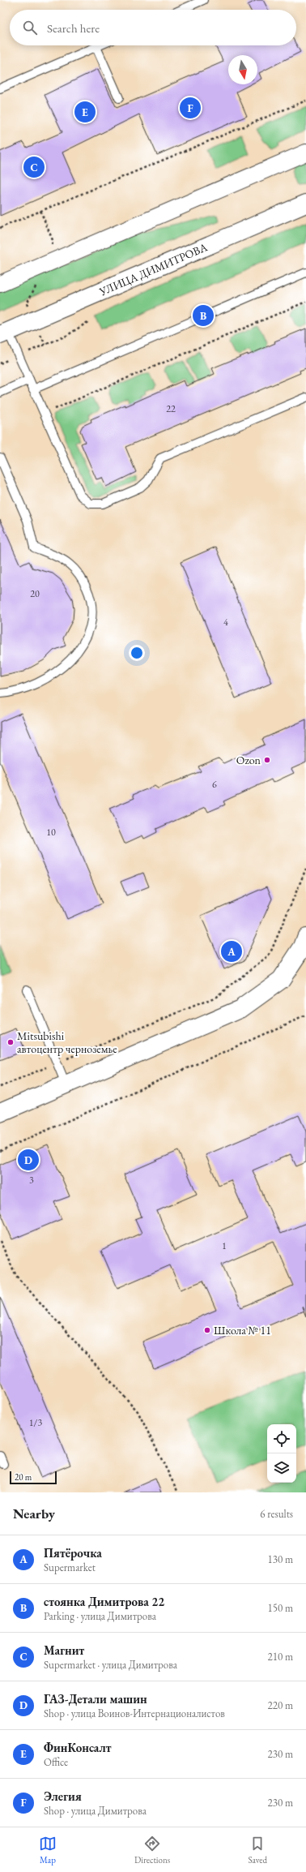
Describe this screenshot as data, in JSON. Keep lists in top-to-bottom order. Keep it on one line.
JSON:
{"streets":{"street":["УЛИЦА ДИМИТРОВА"]},"places":["Ozon","Mitsubishi автоцентр черноземье","Школа № 11"],"house_numbers":["22","20","4","6","10","3","1","1/3"],"scale_bar":"20 m","north":"bottom","page":{"search":"Search here","pins":["F","E","C","B","A","D"],"scale":"20 m","heading":["Nearby","6 results"],"list":[{"mark":"A","name":"Пятёрочка","note":"Supermarket","value":"130 m"},{"mark":"B","name":"стоянка Димитрова 22","note":"Parking · улица Димитрова","value":"150 m"},{"mark":"C","name":"Магнит","note":"Supermarket · улица Димитрова","value":"210 m"},{"mark":"D","name":"ГАЗ-Детали машин","note":"Shop · улица Воинов-Интернационалистов","value":"220 m"},{"mark":"E","name":"ФинКонсалт","note":"Office","value":"230 m"},{"mark":"F","name":"Элегия","note":"Shop · улица Димитрова","value":"230 m"}],"nav":["Map","Directions","Saved"]}}
